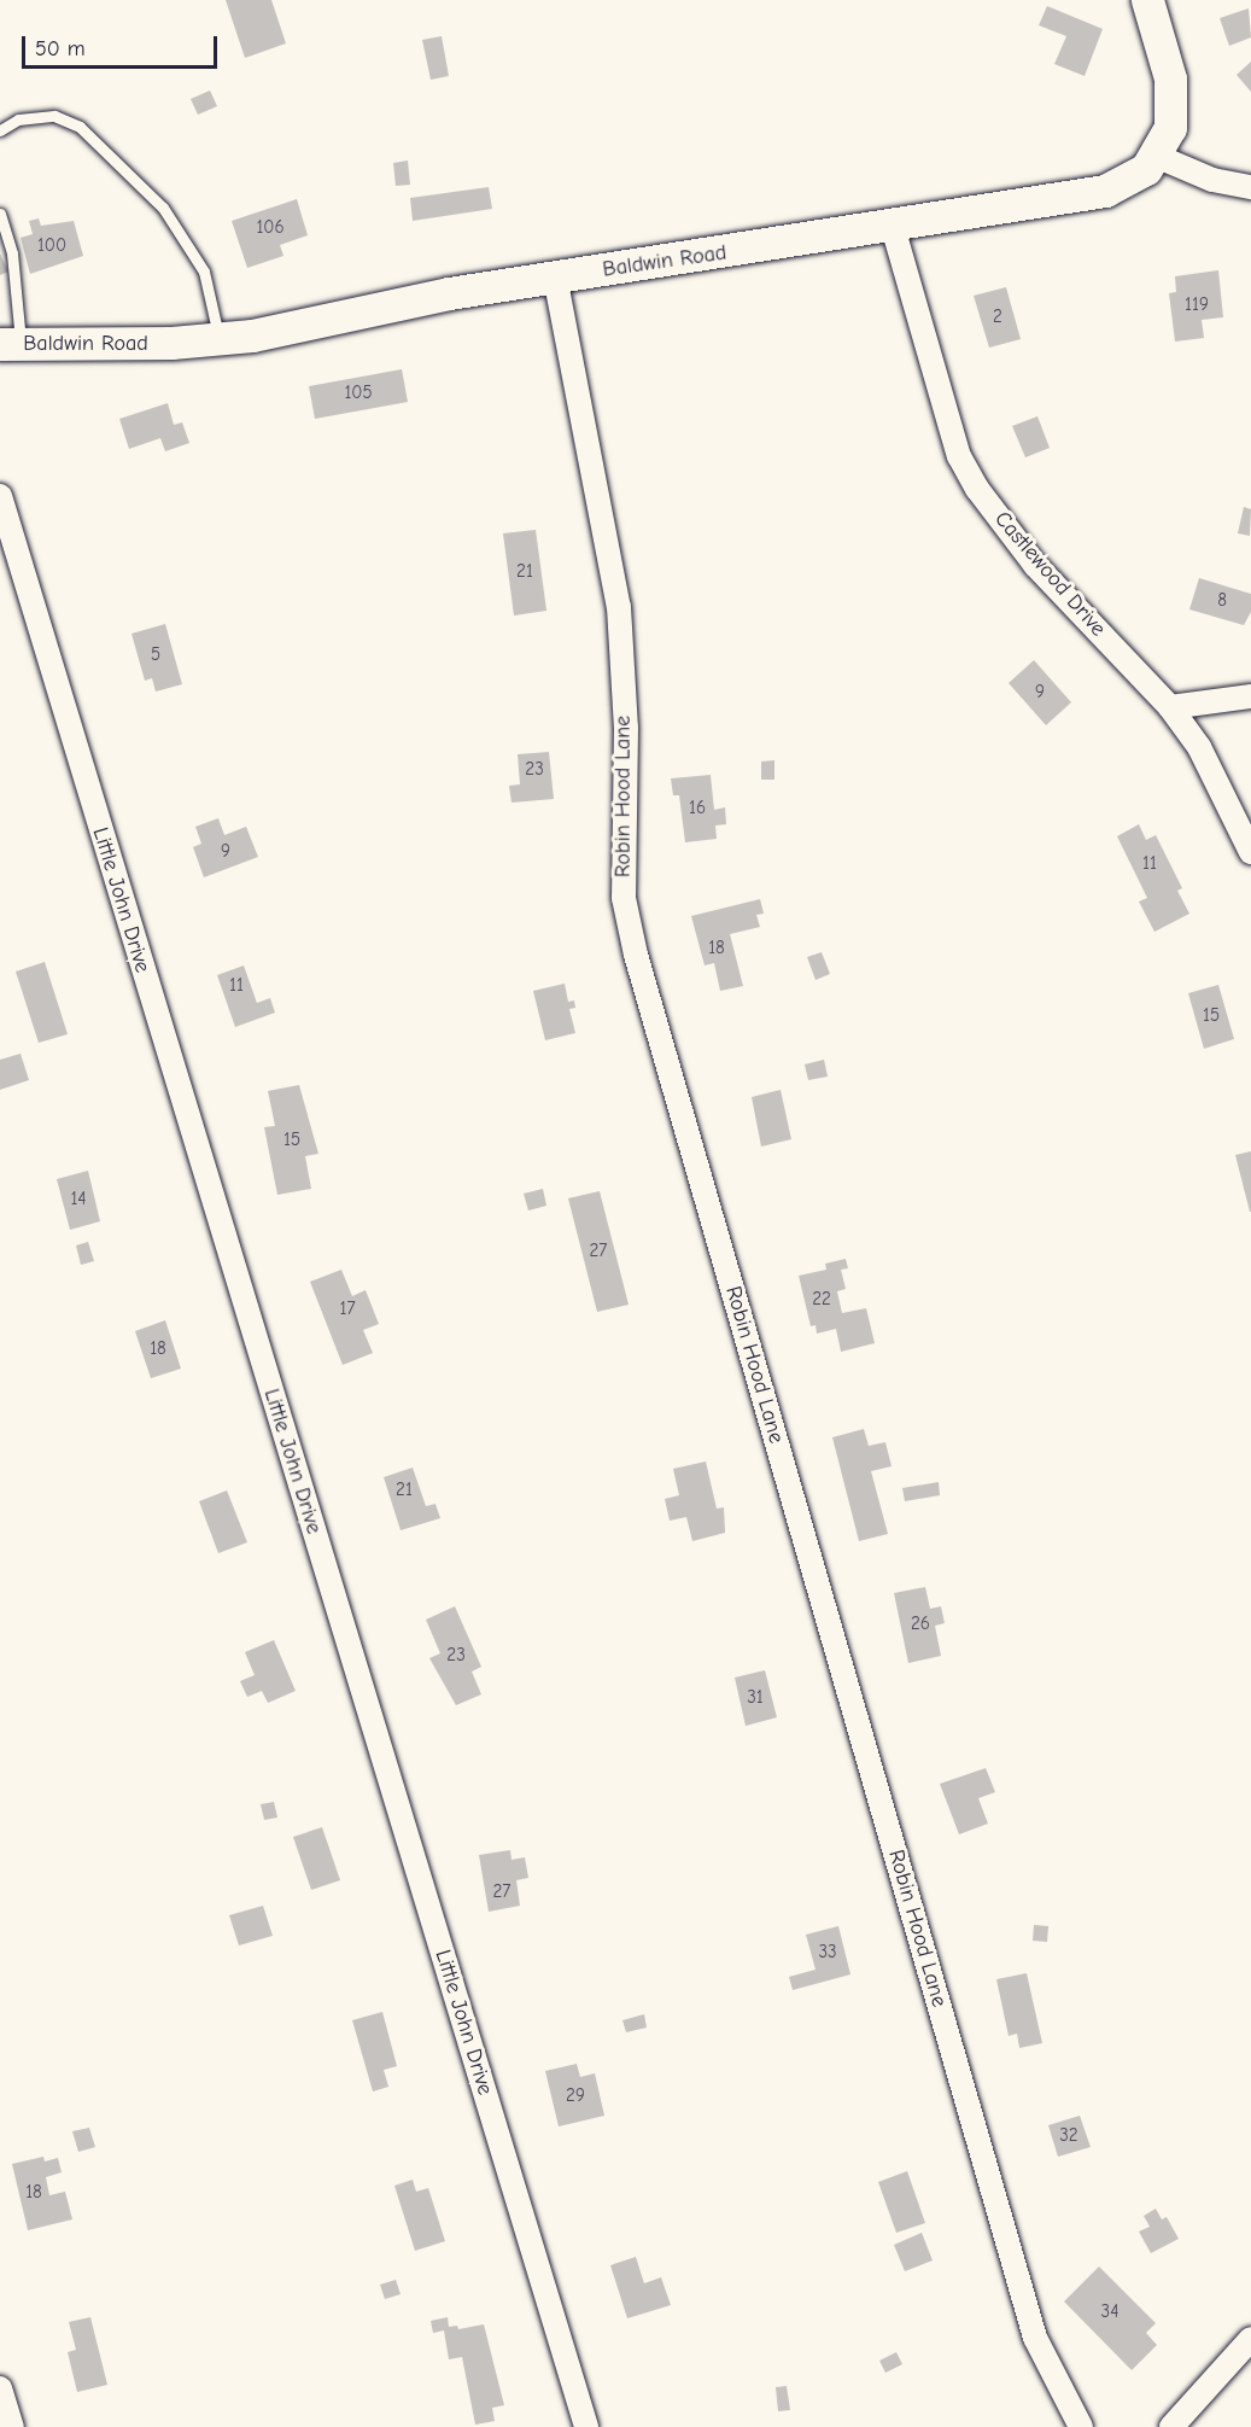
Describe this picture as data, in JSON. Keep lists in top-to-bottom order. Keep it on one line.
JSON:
{"streets":{"street":["Baldwin Road","Castlewood Drive","Robin Hood Lane","Little John Drive"]},"crossings":[["Baldwin Road","Castlewood Drive"],["Baldwin Road","Robin Hood Lane"]],"house_numbers":["106","100","119","2","105","21","8","5","9","23","16","9","11","18","11","15","15","14","27","22","17","18","21","26","23","31","27","33","29","32","18","34"],"scale_bar":"50 m"}
